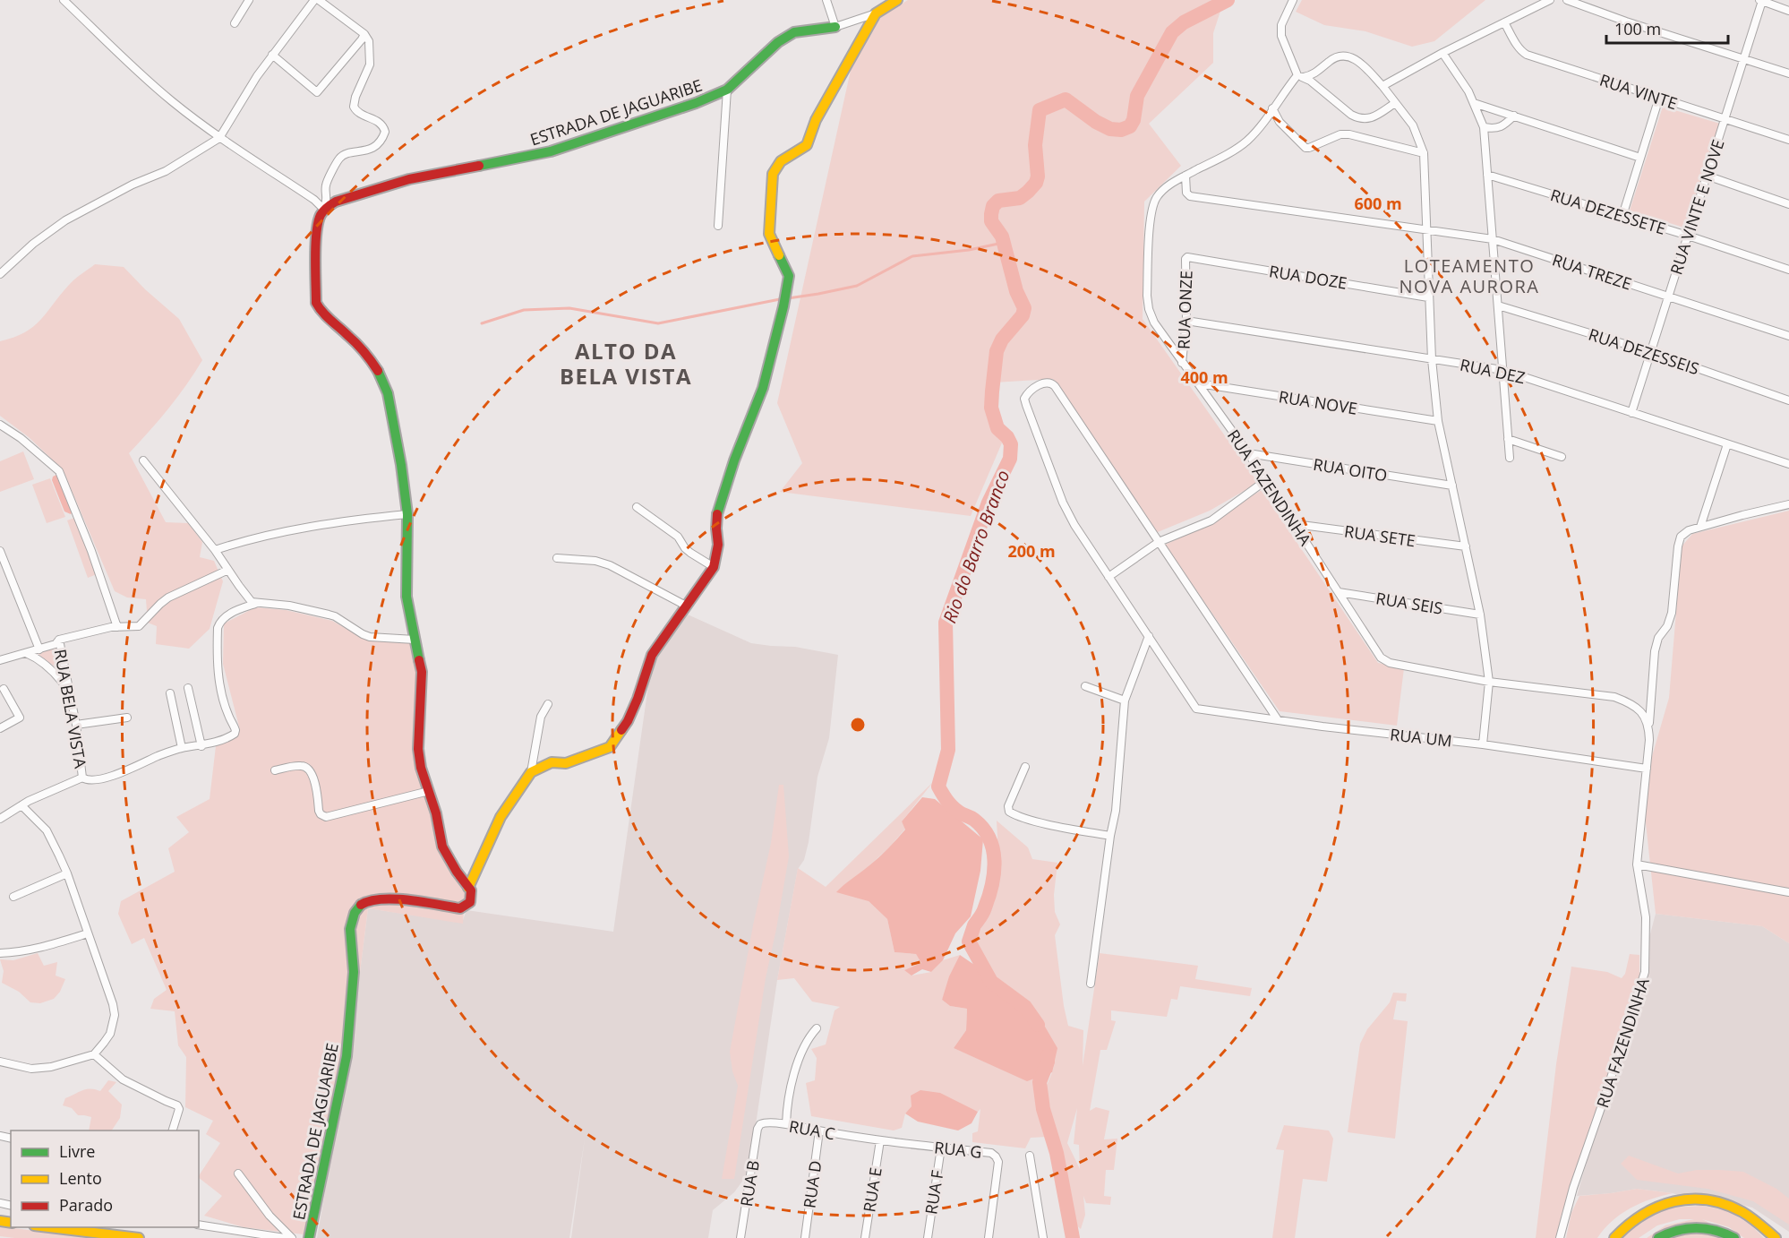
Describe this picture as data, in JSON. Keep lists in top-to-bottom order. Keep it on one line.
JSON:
{"streets":{"main road":["ESTRADA DE JAGUARIBE"],"street":["RUA VINTE","RUA VINTE E NOVE","RUA DEZESSETE","RUA TREZE","RUA DOZE","RUA ONZE","RUA DEZESSEIS","RUA DEZ","RUA NOVE","RUA OITO","RUA FAZENDINHA","RUA SETE","RUA SEIS","RUA BELA VISTA","RUA UM","RUA C","RUA G","RUA B","RUA D","RUA E","RUA F"]},"crossings":[["RUA VINTE","RUA VINTE E NOVE"],["RUA VINTE E NOVE","RUA DEZESSETE"],["RUA VINTE E NOVE","RUA TREZE"],["RUA VINTE E NOVE","RUA DEZESSEIS"],["RUA VINTE E NOVE","RUA DEZ"],["RUA TREZE","RUA FAZENDINHA"],["RUA DOZE","RUA ONZE"],["RUA ONZE","RUA DEZ"],["RUA ONZE","RUA FAZENDINHA"],["RUA NOVE","RUA FAZENDINHA"],["RUA OITO","RUA FAZENDINHA"],["RUA FAZENDINHA","RUA SETE"],["RUA FAZENDINHA","RUA SEIS"],["RUA FAZENDINHA","RUA UM"],["RUA C","RUA G"],["RUA C","RUA B"],["RUA C","RUA D"],["RUA G","RUA E"],["RUA G","RUA F"]],"districts":["LOTEAMENTO NOVA AURORA","ALTO DA BELA VISTA"],"water":["Rio do Barro Branco"],"legend":["Livre","Lento","Parado"],"scale_bar":"100 m","rings":["600 m","400 m","200 m"]}
